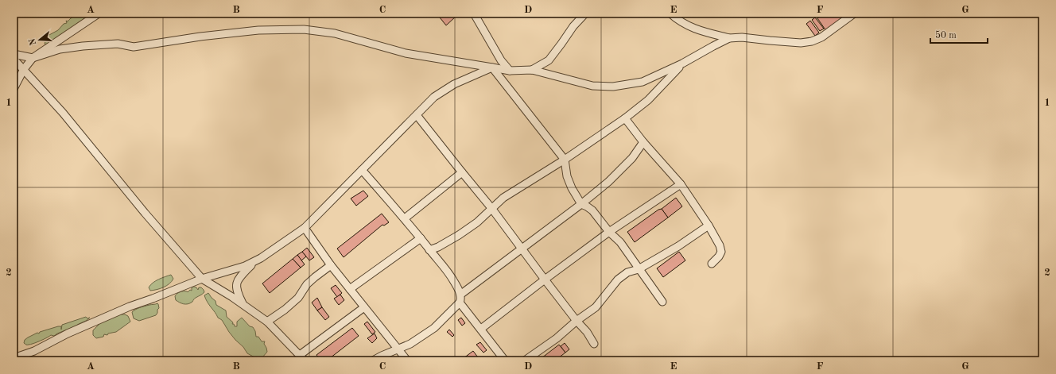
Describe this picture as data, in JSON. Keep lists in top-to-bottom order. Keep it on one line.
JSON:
{"scale_bar":"50 m","north":"left","grid":{"columns":["A","B","C","D","E","F","G"],"rows":["1","2"]}}
